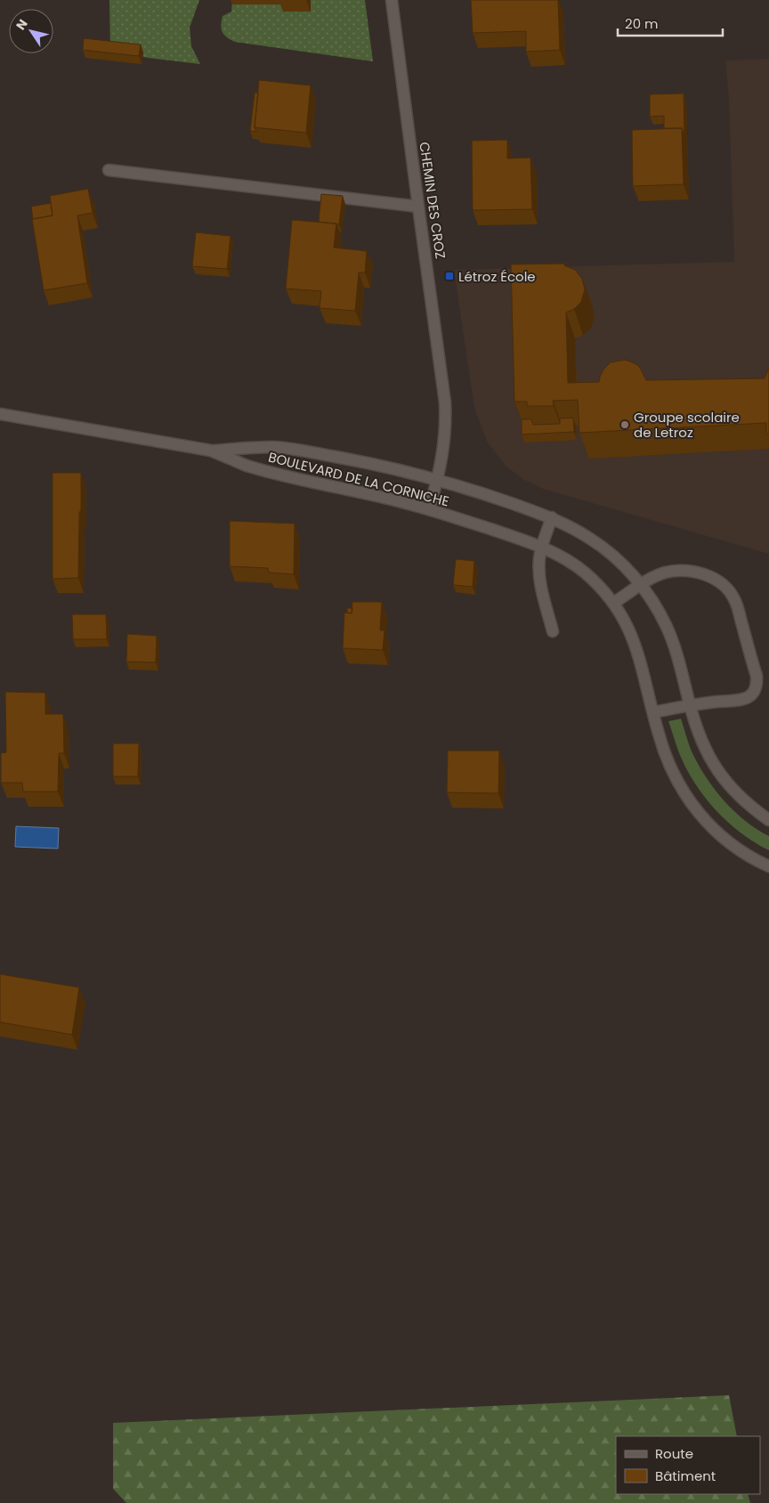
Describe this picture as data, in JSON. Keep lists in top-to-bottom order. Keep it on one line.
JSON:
{"streets":{"street":["CHEMIN DES CROZ","BOULEVARD DE LA CORNICHE"]},"crossings":[["CHEMIN DES CROZ","BOULEVARD DE LA CORNICHE"]],"places":{"transit":["Létroz École"],"other":["Groupe scolaire de Letroz"]},"legend":["Route","Bâtiment"],"scale_bar":"20 m","north":"top left"}
